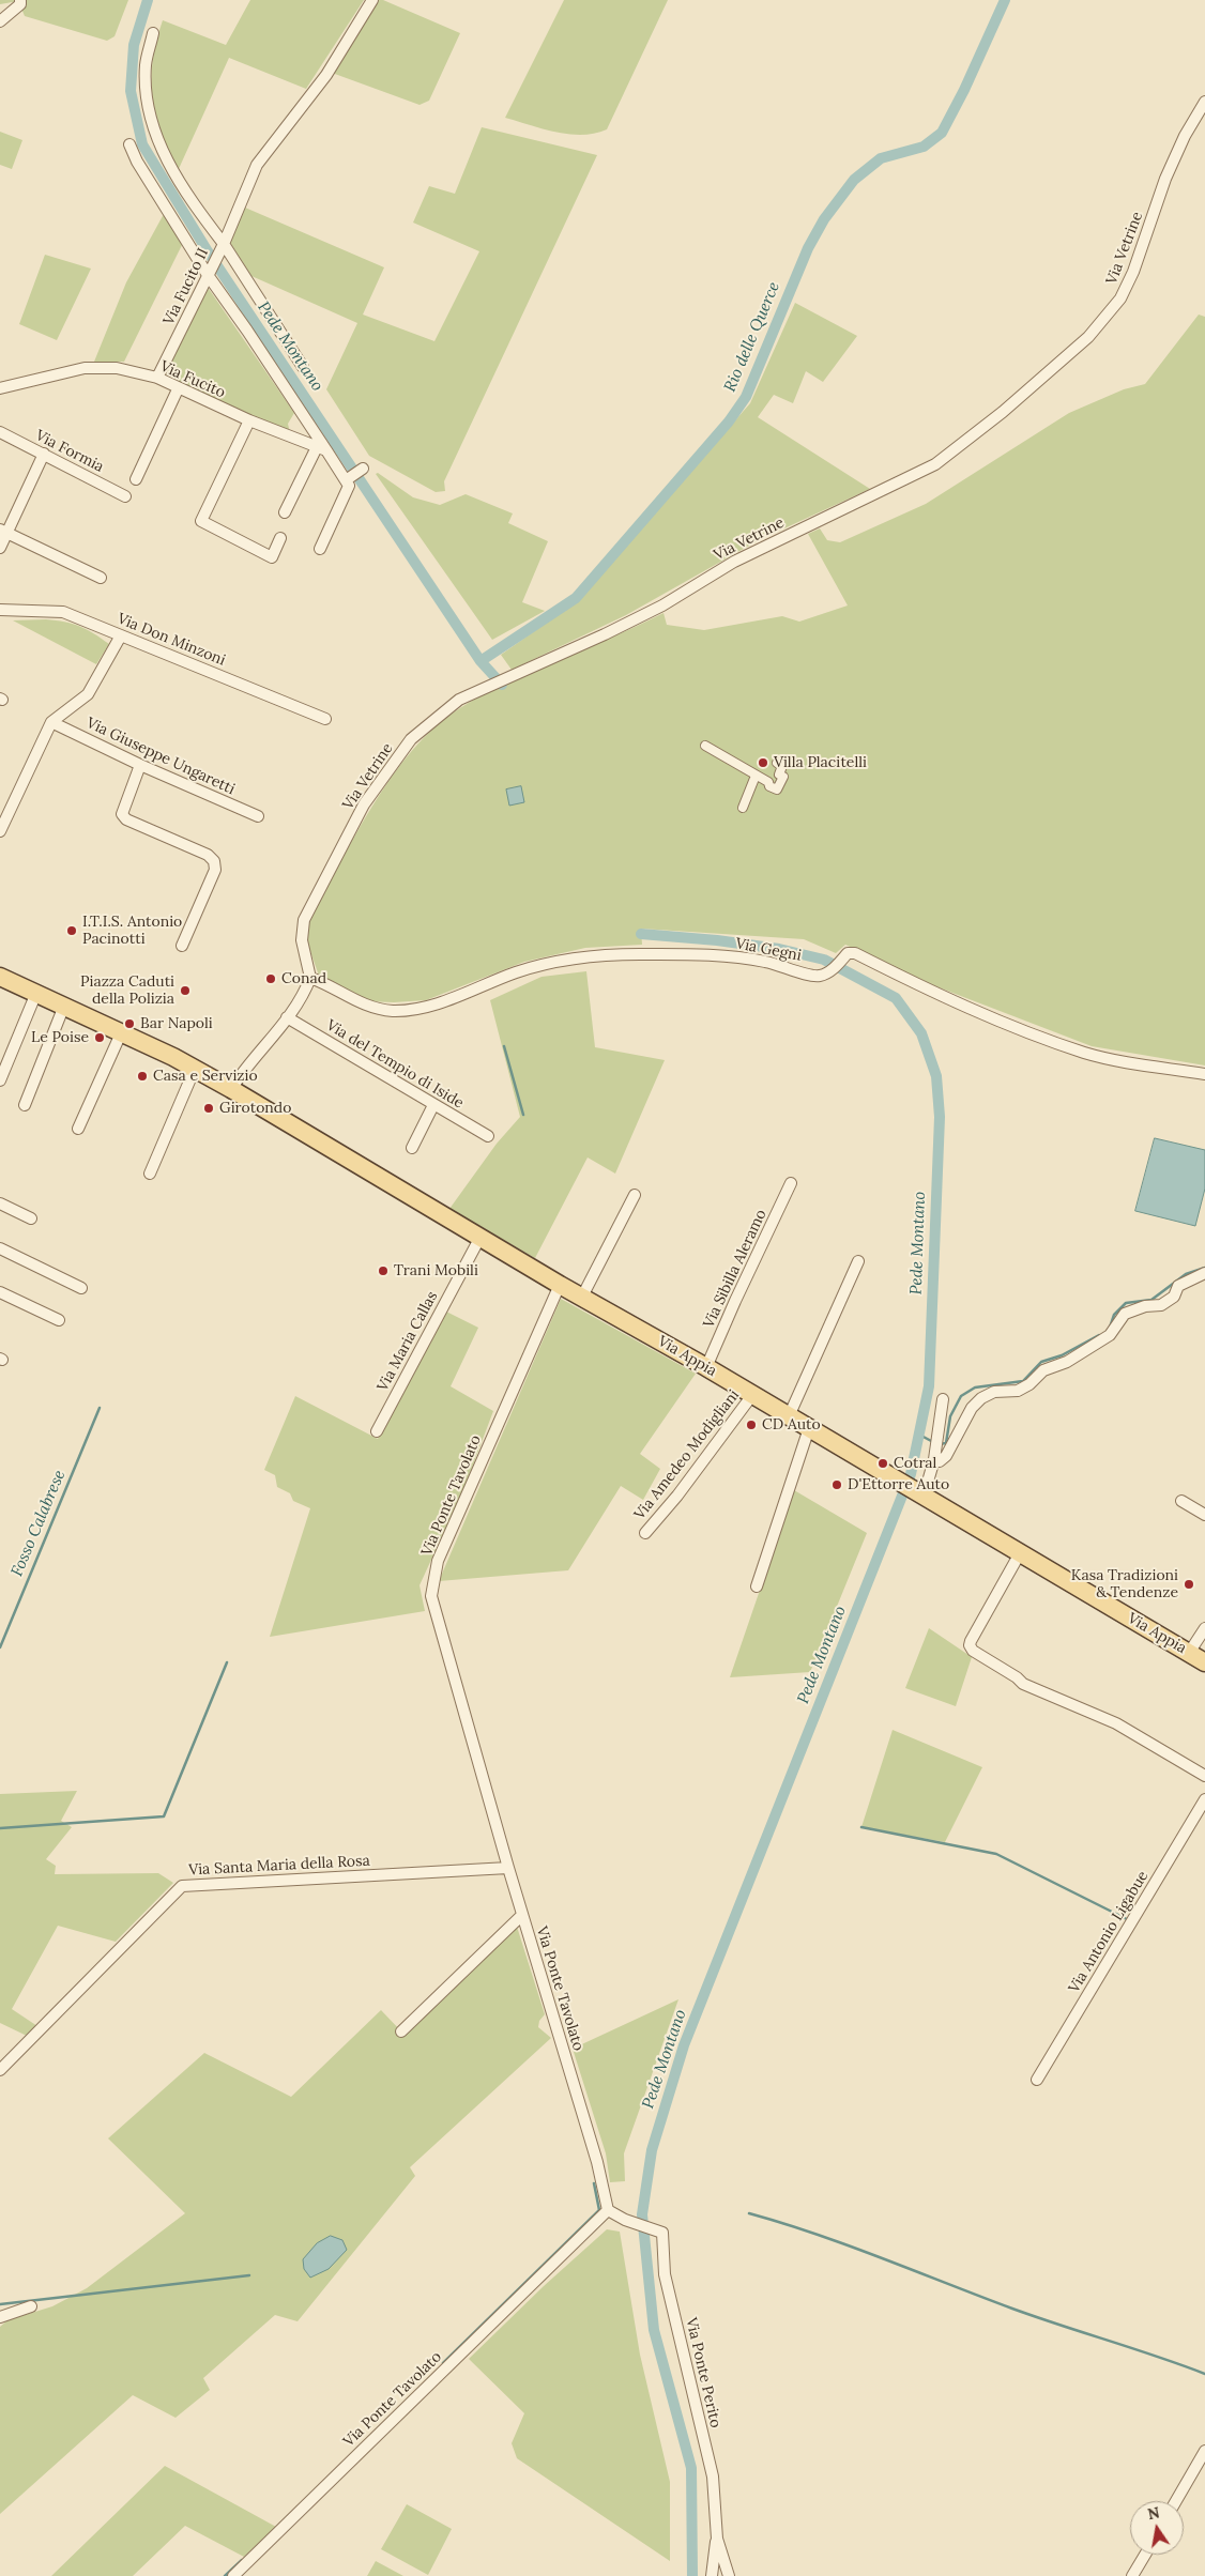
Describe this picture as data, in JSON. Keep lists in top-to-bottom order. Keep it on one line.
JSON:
{"streets":{"main road":["Via Appia"],"street":["Via Vetrine","Via Fucito II","Via Fucito","Via Formia","Via Don Minzoni","Via Giuseppe Ungaretti","Via Gegni","Via del Tempio di Iside","Via Sibilla Aleramo","Via Maria Callas","Via Amedeo Modigliani","Via Ponte Tavolato","Via Santa Maria della Rosa","Via Antonio Ligabue","Via Ponte Perito"]},"crossings":[["Via Vetrine","Via Gegni"],["Via Fucito II","Via Fucito"],["Via Sibilla Aleramo","Via Appia"],["Via Maria Callas","Via Appia"],["Via Appia","Via Amedeo Modigliani"],["Via Appia","Via Ponte Tavolato"],["Via Ponte Tavolato","Via Santa Maria della Rosa"],["Via Ponte Tavolato","Via Ponte Perito"]],"water":["Rio delle Querce","Pede Montano","Fosso Calabrese"],"places":["Villa Placitelli","I.T.I.S. Antonio Pacinotti","Conad","Piazza Caduti della Polizia","Bar Napoli","Le Poise","Casa e Servizio","Girotondo","Trani Mobili","CD Auto","Cotral","D'Ettorre Auto","Kasa Tradizioni & Tendenze"],"north":"top"}
